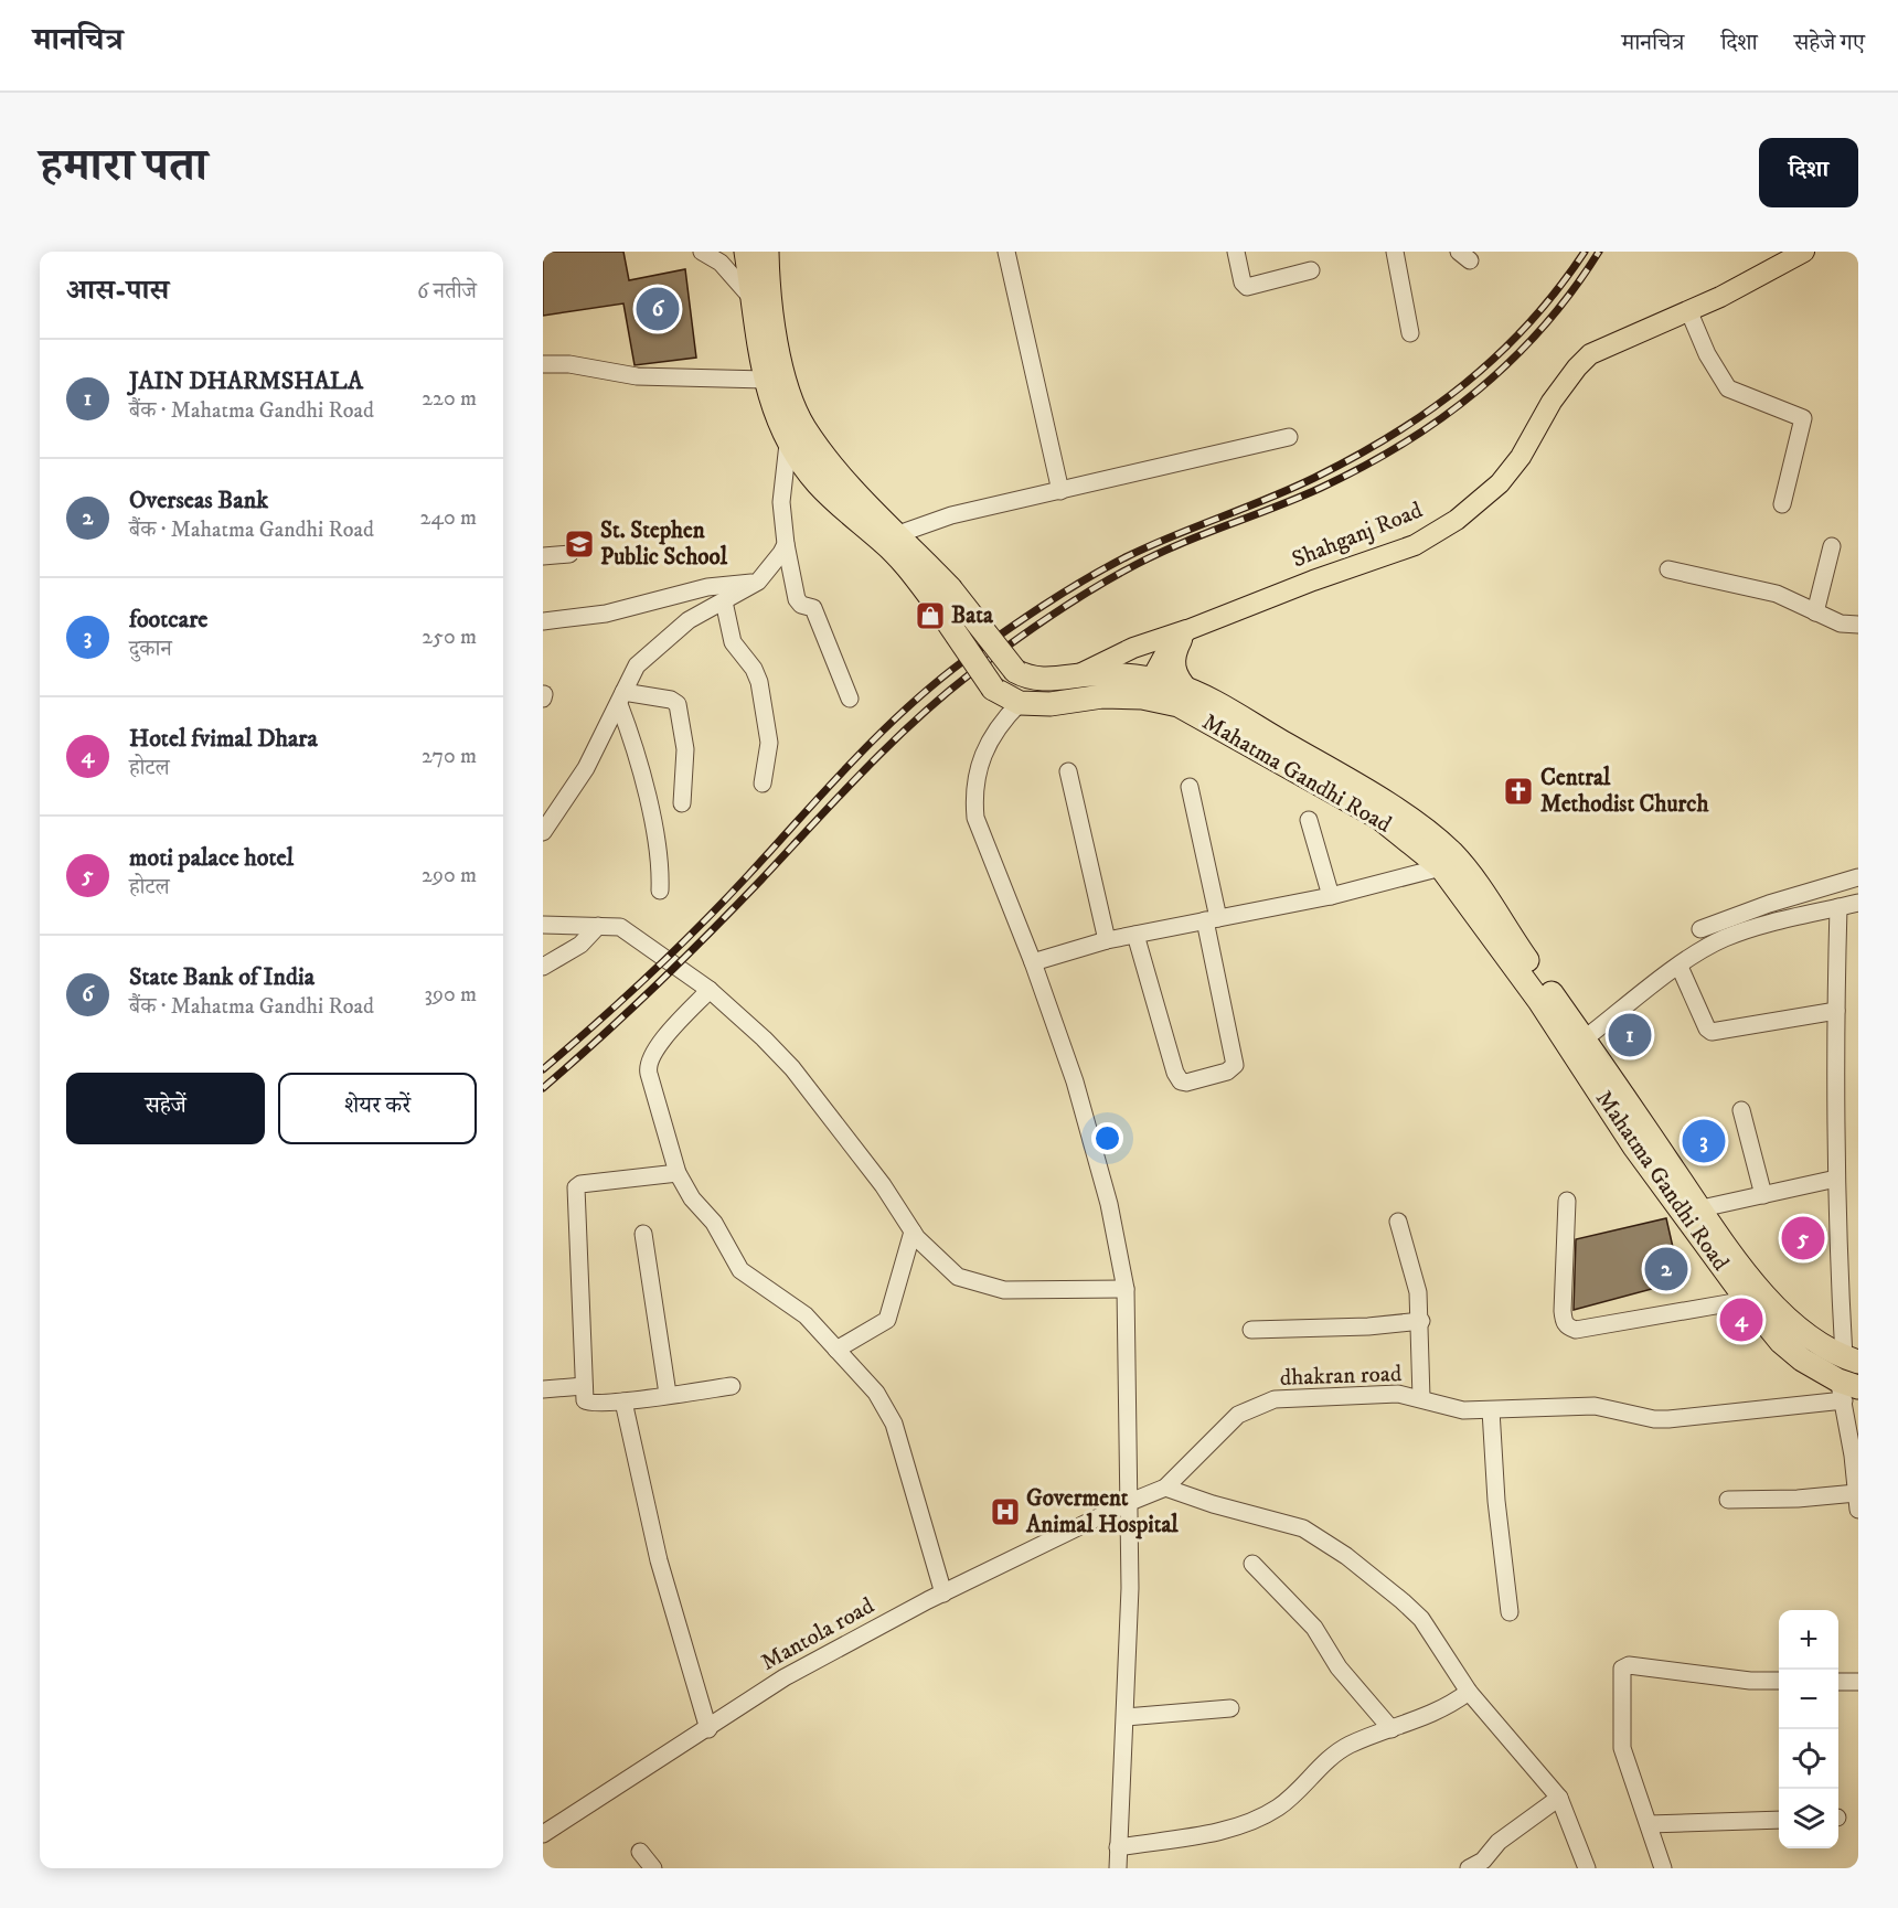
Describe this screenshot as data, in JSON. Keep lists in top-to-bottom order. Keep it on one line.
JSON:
{"streets":{"highway":["Mahatma Gandhi Road"],"main road":["Shahganj Road"],"street":["dhakran road","Mantola road"]},"crossings":[["Shahganj Road","Mahatma Gandhi Road"],["Mahatma Gandhi Road","dhakran road"],["dhakran road","Mantola road"]],"places":{"school or university":["St. Stephen Public School"],"shop":["Bata"],"church":["Central Methodist Church"],"hospital":["Goverment Animal Hospital"]},"page":{"header":"मानचित्र","nav":["मानचित्र","दिशा","सहेजे गए"],"title":"हमारा पता","buttons":["दिशा",["सहेजें","शेयर करें"]],"heading":["आस-पास","6 नतीजे"],"pins":["6","1","3","5","2","4"],"list":[{"mark":"1","name":"JAIN DHARMSHALA","note":"बैंक · Mahatma Gandhi Road","value":"220 m"},{"mark":"2","name":"Overseas Bank","note":"बैंक · Mahatma Gandhi Road","value":"240 m"},{"mark":"3","name":"footcare","note":"दुकान","value":"250 m"},{"mark":"4","name":"Hotel fvimal Dhara","note":"होटल","value":"270 m"},{"mark":"5","name":"moti palace hotel","note":"होटल","value":"290 m"},{"mark":"6","name":"State Bank of India","note":"बैंक · Mahatma Gandhi Road","value":"390 m"}],"map_buttons":["+","−"]}}
